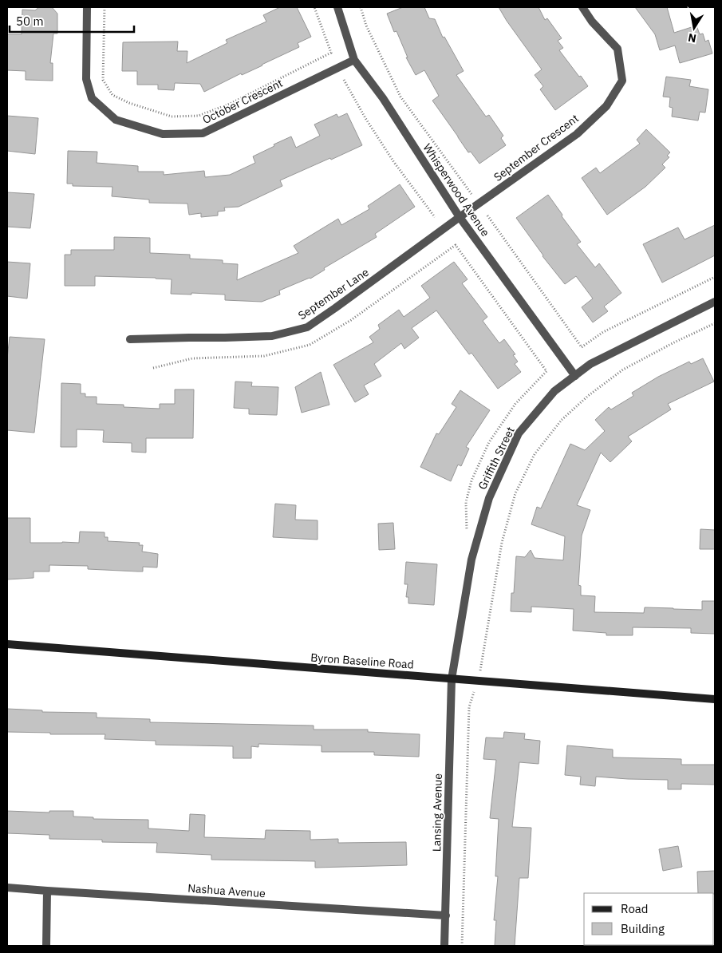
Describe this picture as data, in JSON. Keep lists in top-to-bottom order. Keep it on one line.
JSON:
{"streets":{"main road":["Byron Baseline Road"],"street":["October Crescent","September Crescent","Whisperwood Avenue","September Lane","Griffith Street","Lansing Avenue","Nashua Avenue"]},"crossings":[["October Crescent","Whisperwood Avenue"],["September Crescent","Whisperwood Avenue"],["September Crescent","September Lane"],["Whisperwood Avenue","September Lane"],["Whisperwood Avenue","Griffith Street"],["Griffith Street","Byron Baseline Road"],["Griffith Street","Lansing Avenue"],["Byron Baseline Road","Lansing Avenue"],["Lansing Avenue","Nashua Avenue"]],"legend":["Road","Building"],"scale_bar":"50 m","north":"bottom"}
